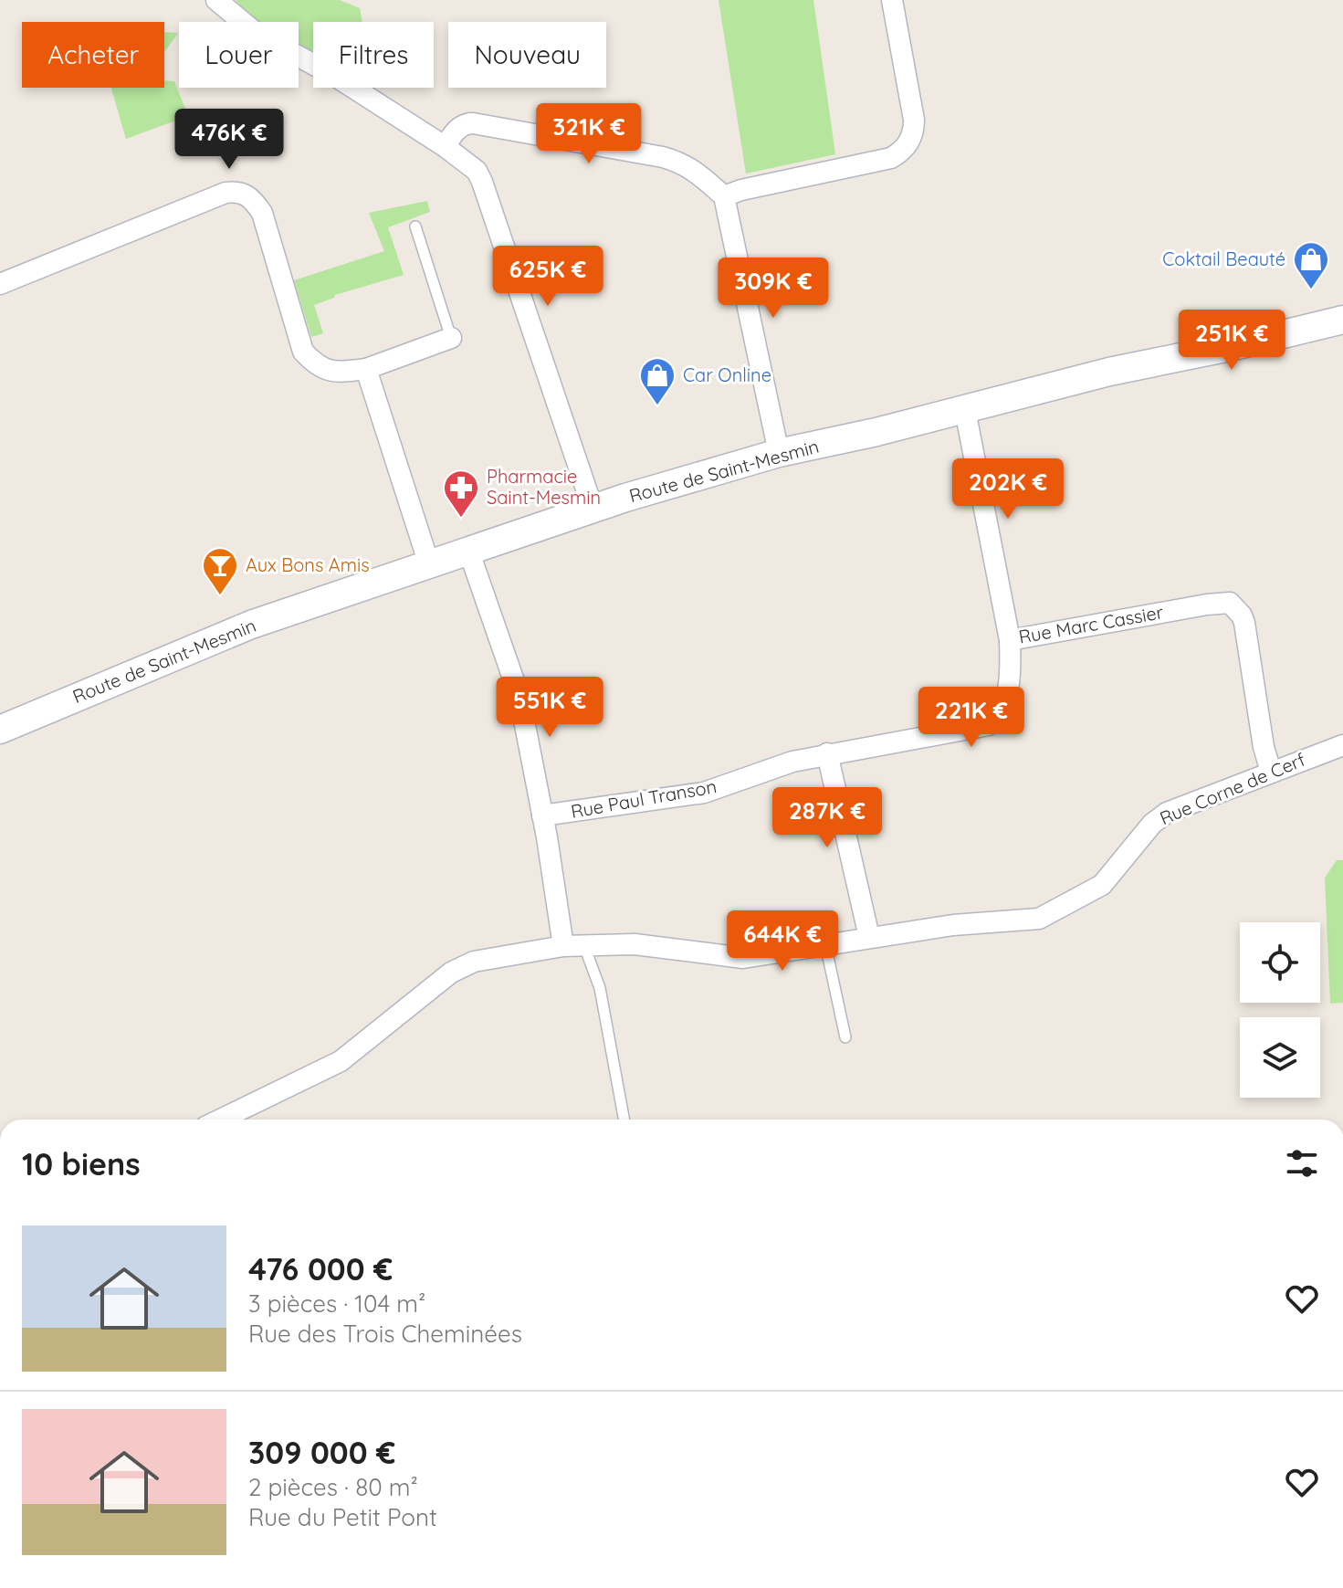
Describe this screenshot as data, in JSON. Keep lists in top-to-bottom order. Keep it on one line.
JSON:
{"streets":{"main road":["Route de Saint-Mesmin"],"street":["Rue Marc Cassier","Rue Corne de Cerf","Rue Paul Transon"]},"crossings":[["Route de Saint-Mesmin","Rue Marc Cassier"],["Rue Marc Cassier","Rue Corne de Cerf"],["Rue Marc Cassier","Rue Paul Transon"]],"places":{"shop":["Coktail Beauté","Car Online"],"pharmacy":["Pharmacie Saint-Mesmin"],"bar":["Aux Bons Amis"]},"page":{"chip":["Acheter","Louer","Filtres","Nouveau"],"price":["321K €","476K €","625K €","309K €","251K €","202K €","551K €","221K €","287K €","644K €"],"heading":"10 biens","list":[{"name":"476 000 €","note":"3 pièces · 104 m² · Rue des Trois Cheminées"},{"name":"309 000 €","note":"2 pièces · 80 m² · Rue du Petit Pont"}]}}
